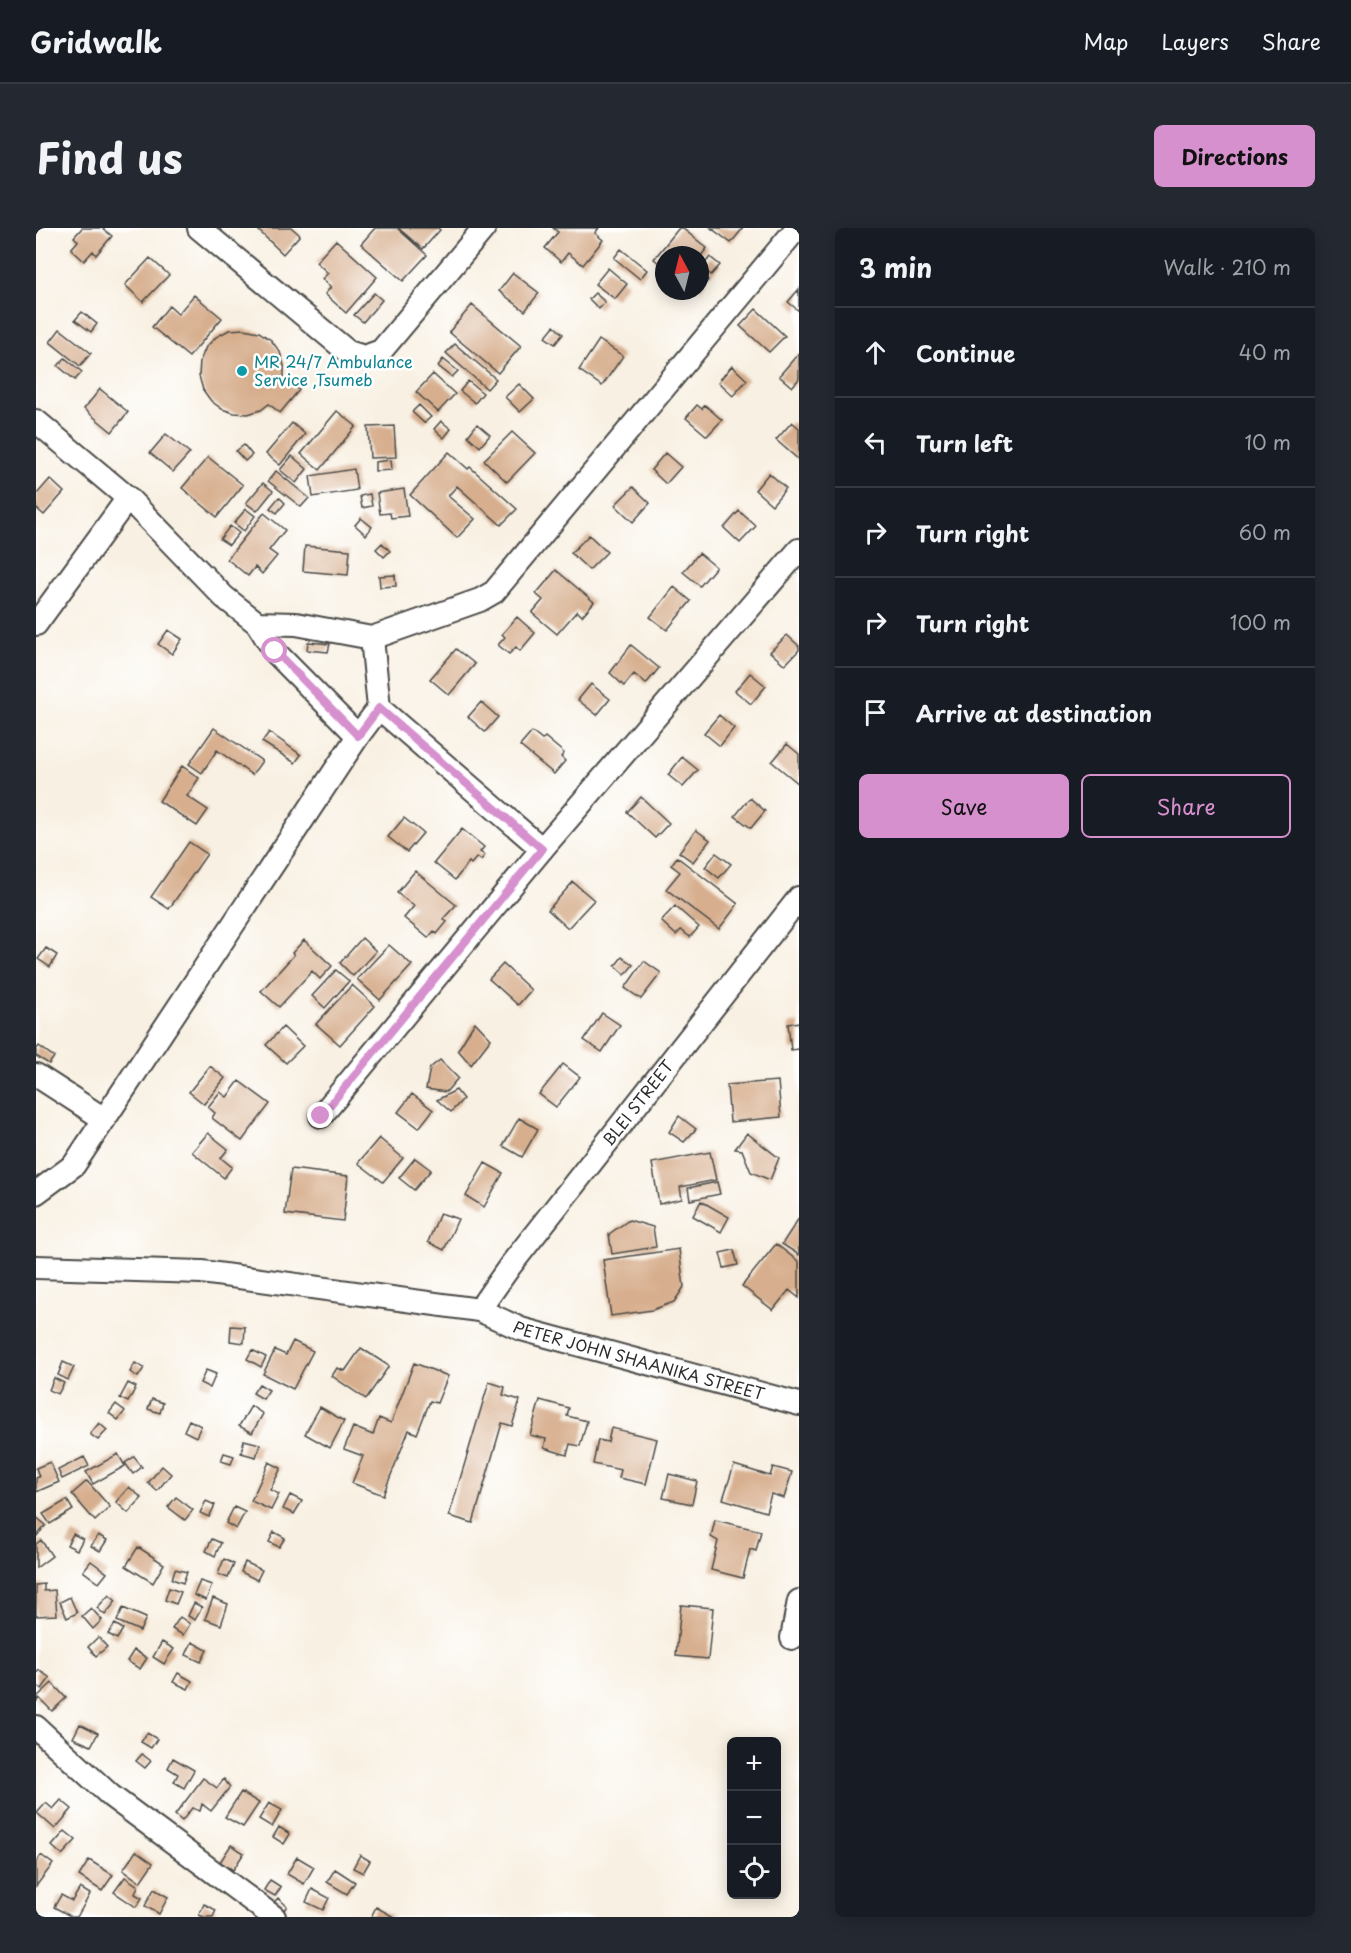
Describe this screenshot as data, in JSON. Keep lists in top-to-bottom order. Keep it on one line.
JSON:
{"streets":{"street":["BLEI STREET","PETER JOHN SHAANIKA STREET"]},"crossings":[["BLEI STREET","PETER JOHN SHAANIKA STREET"]],"places":["MR 24/7 Ambulance Service ,Tsumeb"],"north":"top","page":{"header":"Gridwalk","nav":["Map","Layers","Share"],"title":"Find us","buttons":["Directions",["Save","Share"]],"heading":["3 min","Walk · 210 m"],"list":[["Continue","40 m"],["Turn left","10 m"],["Turn right","60 m"],["Turn right","100 m"],"Arrive at destination"],"map_buttons":["+","−"]}}
